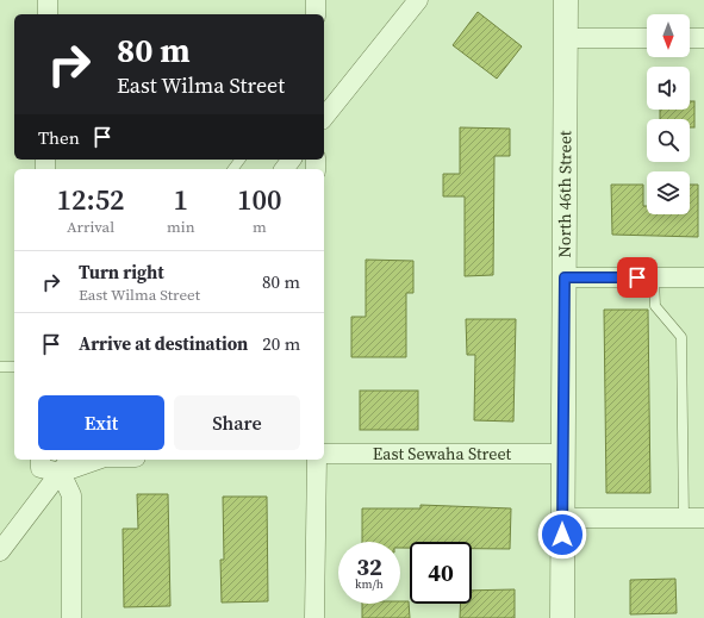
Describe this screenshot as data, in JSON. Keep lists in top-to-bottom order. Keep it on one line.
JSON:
{"streets":{"street":["North 46th Street","East Sewaha Street"]},"crossings":[["North 46th Street","East Sewaha Street"]],"north":"bottom","page":{"turn":["80 m","East Wilma Street"],"then":"Then","eta":["12:52","Arrival","1","min","100","m"],"list":[{"name":"Turn right","note":"East Wilma Street","value":"80 m"},{"name":"Arrive at destination","value":"20 m"}],"buttons":["Exit","Share"],"speed":"32 km/h","limit":"40"}}
